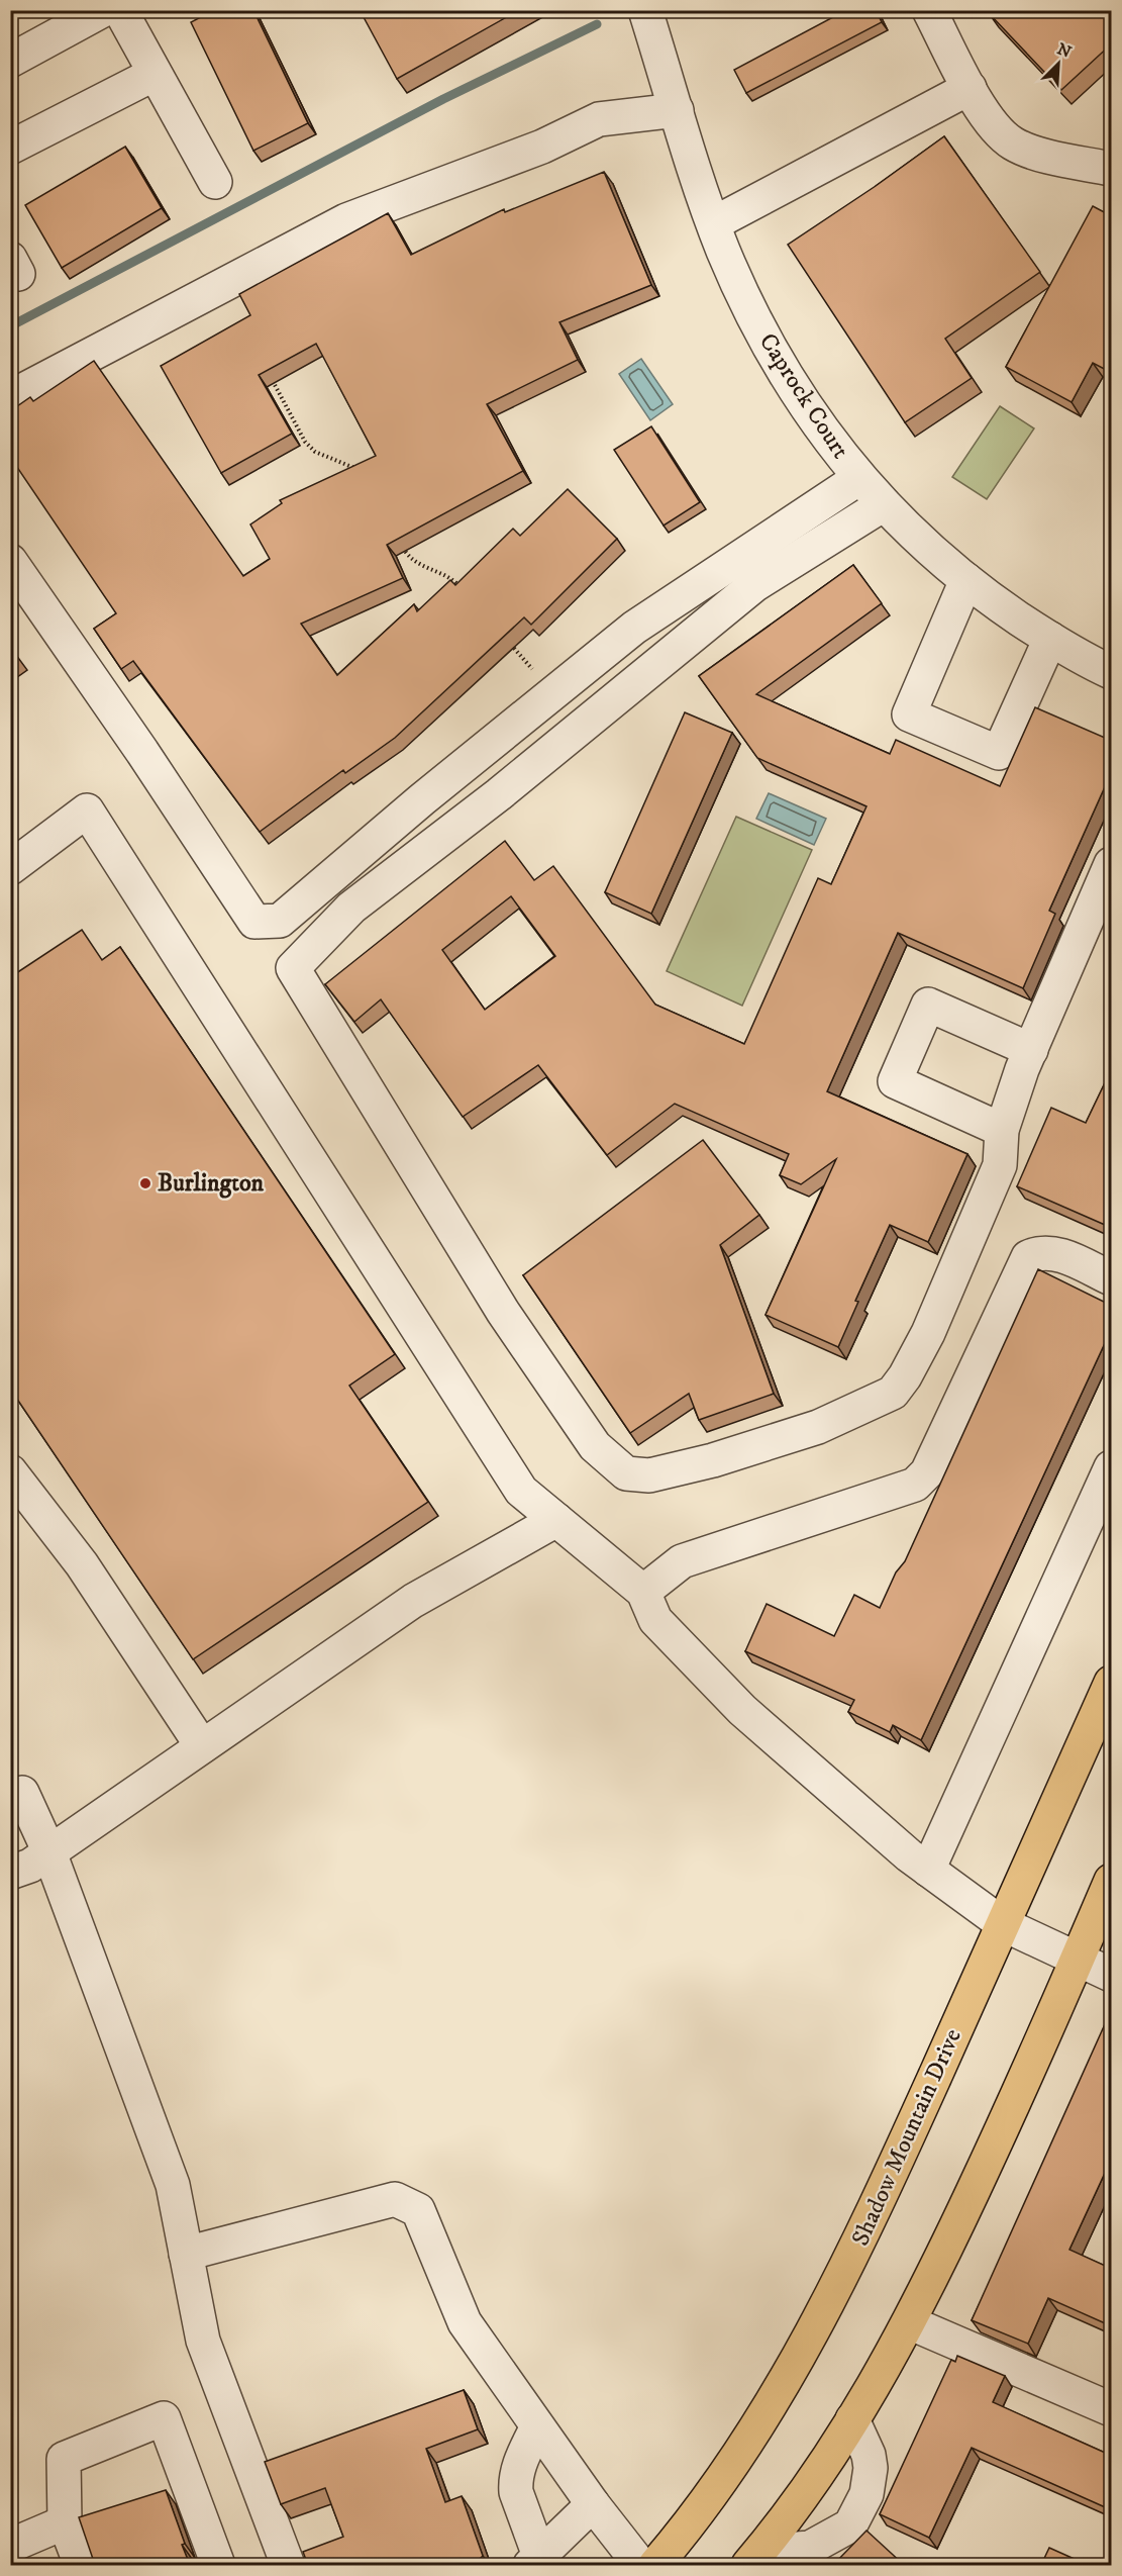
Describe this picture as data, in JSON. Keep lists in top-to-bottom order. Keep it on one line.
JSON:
{"streets":{"main road":["Shadow Mountain Drive"],"street":["Caprock Court"]},"places":["Burlington"],"north":"top right"}
